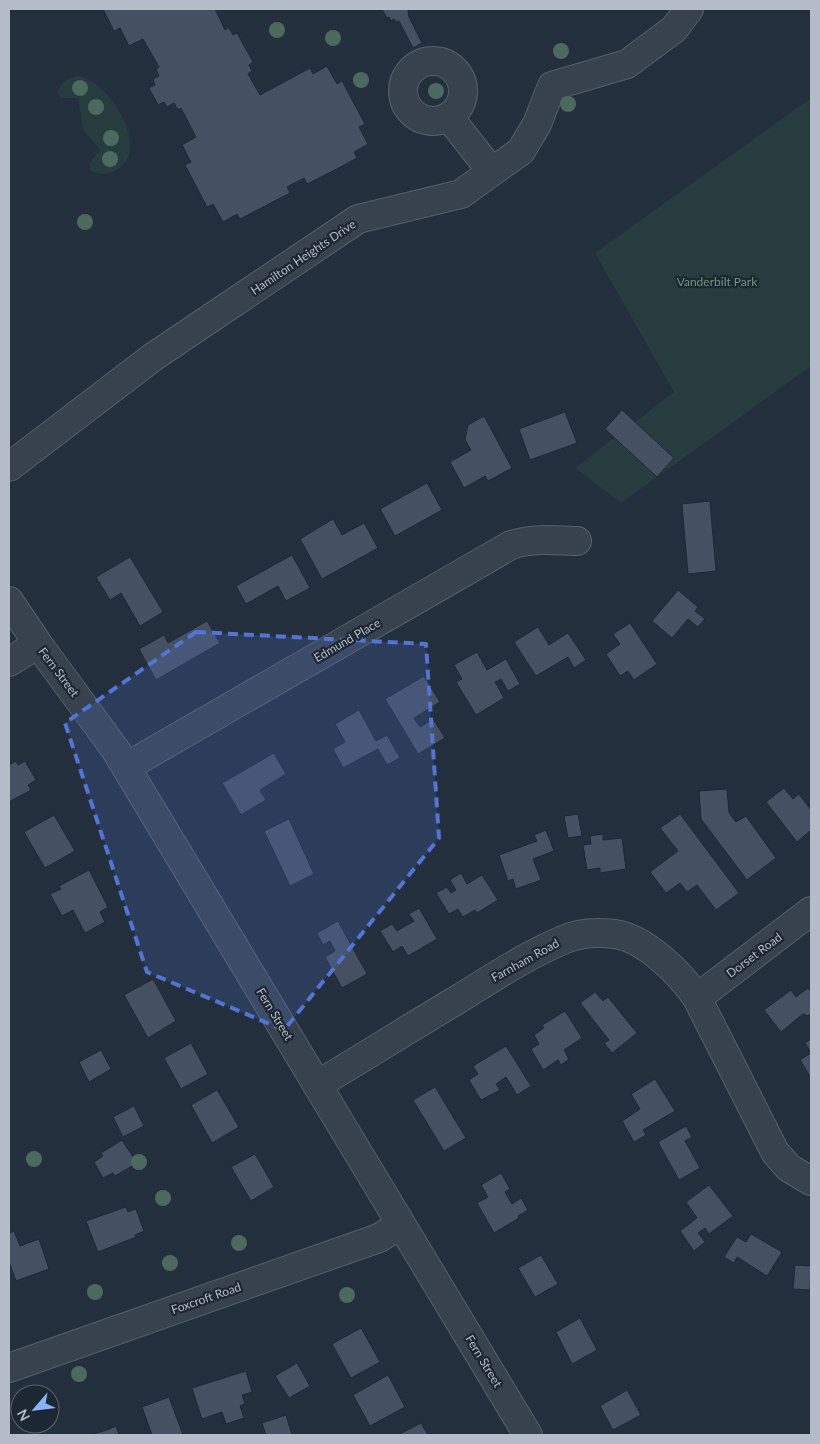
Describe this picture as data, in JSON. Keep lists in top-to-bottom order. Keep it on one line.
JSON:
{"streets":{"street":["Hamilton Heights Drive","Edmund Place","Fern Street","Dorset Road","Farnham Road","Foxcroft Road"]},"crossings":[["Edmund Place","Fern Street"],["Fern Street","Farnham Road"],["Fern Street","Foxcroft Road"],["Dorset Road","Farnham Road"]],"parks":["Vanderbilt Park"],"north":"bottom left"}
